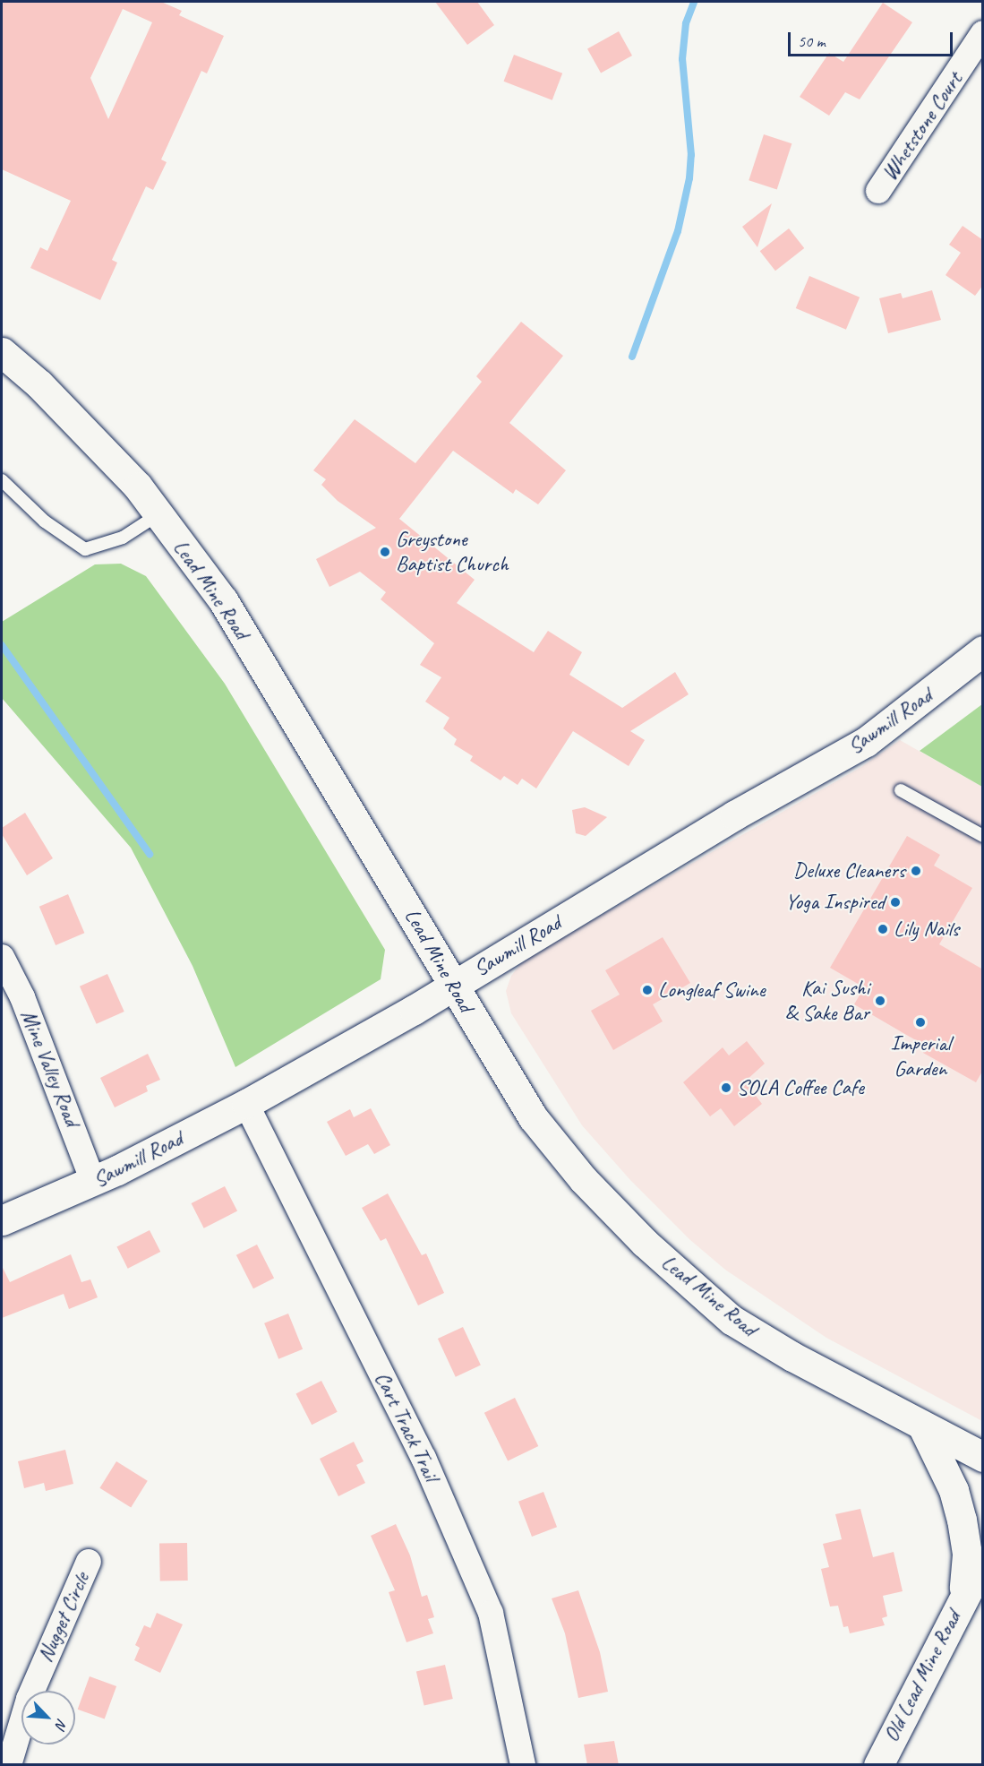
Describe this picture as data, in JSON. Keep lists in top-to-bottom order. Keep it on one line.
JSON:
{"streets":{"main road":["Lead Mine Road","Sawmill Road","Old Lead Mine Road"],"street":["Whetstone Court","Mine Valley Road","Cart Track Trail","Nugget Circle"]},"crossings":[["Lead Mine Road","Sawmill Road"],["Sawmill Road","Mine Valley Road"],["Sawmill Road","Cart Track Trail"]],"places":["Greystone Baptist Church","Deluxe Cleaners","Yoga Inspired","Lily Nails","Longleaf Swine","Kai Sushi & Sake Bar","Imperial Garden","SOLA Coffee Cafe"],"scale_bar":"50 m","north":"bottom right"}
